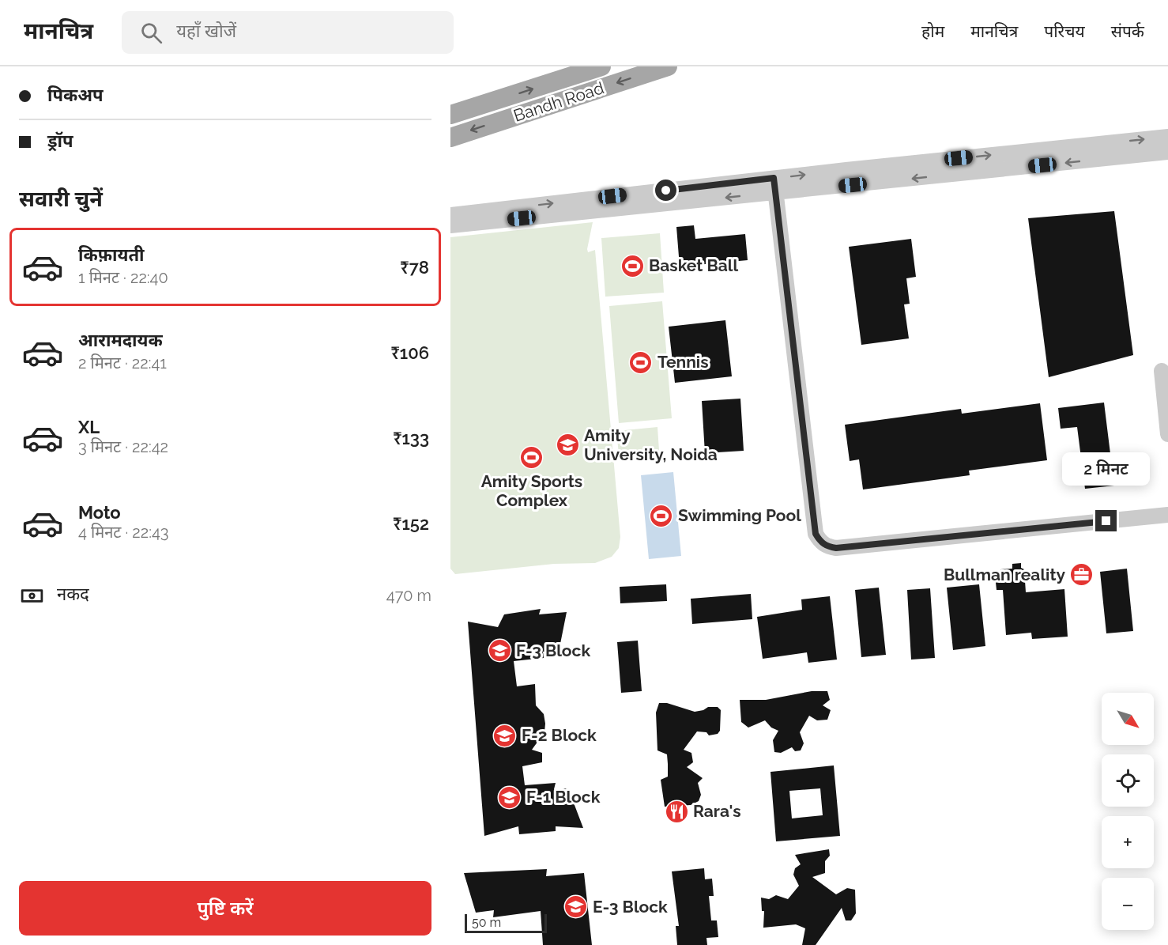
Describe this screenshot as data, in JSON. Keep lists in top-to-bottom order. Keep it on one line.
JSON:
{"streets":{"main road":["Bandh Road"]},"places":{"sports":["Basket Ball","Tennis","Amity Sports Complex","Swimming Pool"],"school or university":["Amity University, Noida","F-3 Block","F-2 Block","F-1 Block","E-3 Block"],"office":["Bullman reality"],"restaurant":["Rara's"]},"scale_bar":"50 m","north":"bottom right","page":{"header":"मानचित्र","search":"यहाँ खोजें","nav":["होम","मानचित्र","परिचय","संपर्क"],"banner":["पिकअप","ड्रॉप"],"heading":"सवारी चुनें","list":[{"name":"किफ़ायती","note":"1 मिनट · 22:40","value":"₹78"},{"name":"आरामदायक","note":"2 मिनट · 22:41","value":"₹106"},{"name":"XL","note":"3 मिनट · 22:42","value":"₹133"},{"name":"Moto","note":"4 मिनट · 22:43","value":"₹152"}],"bubble":"2 मिनट","pay":["नकद","470 m"],"map_buttons":["+","−"],"buttons":"पुष्टि करें","scale":"50 m"}}
